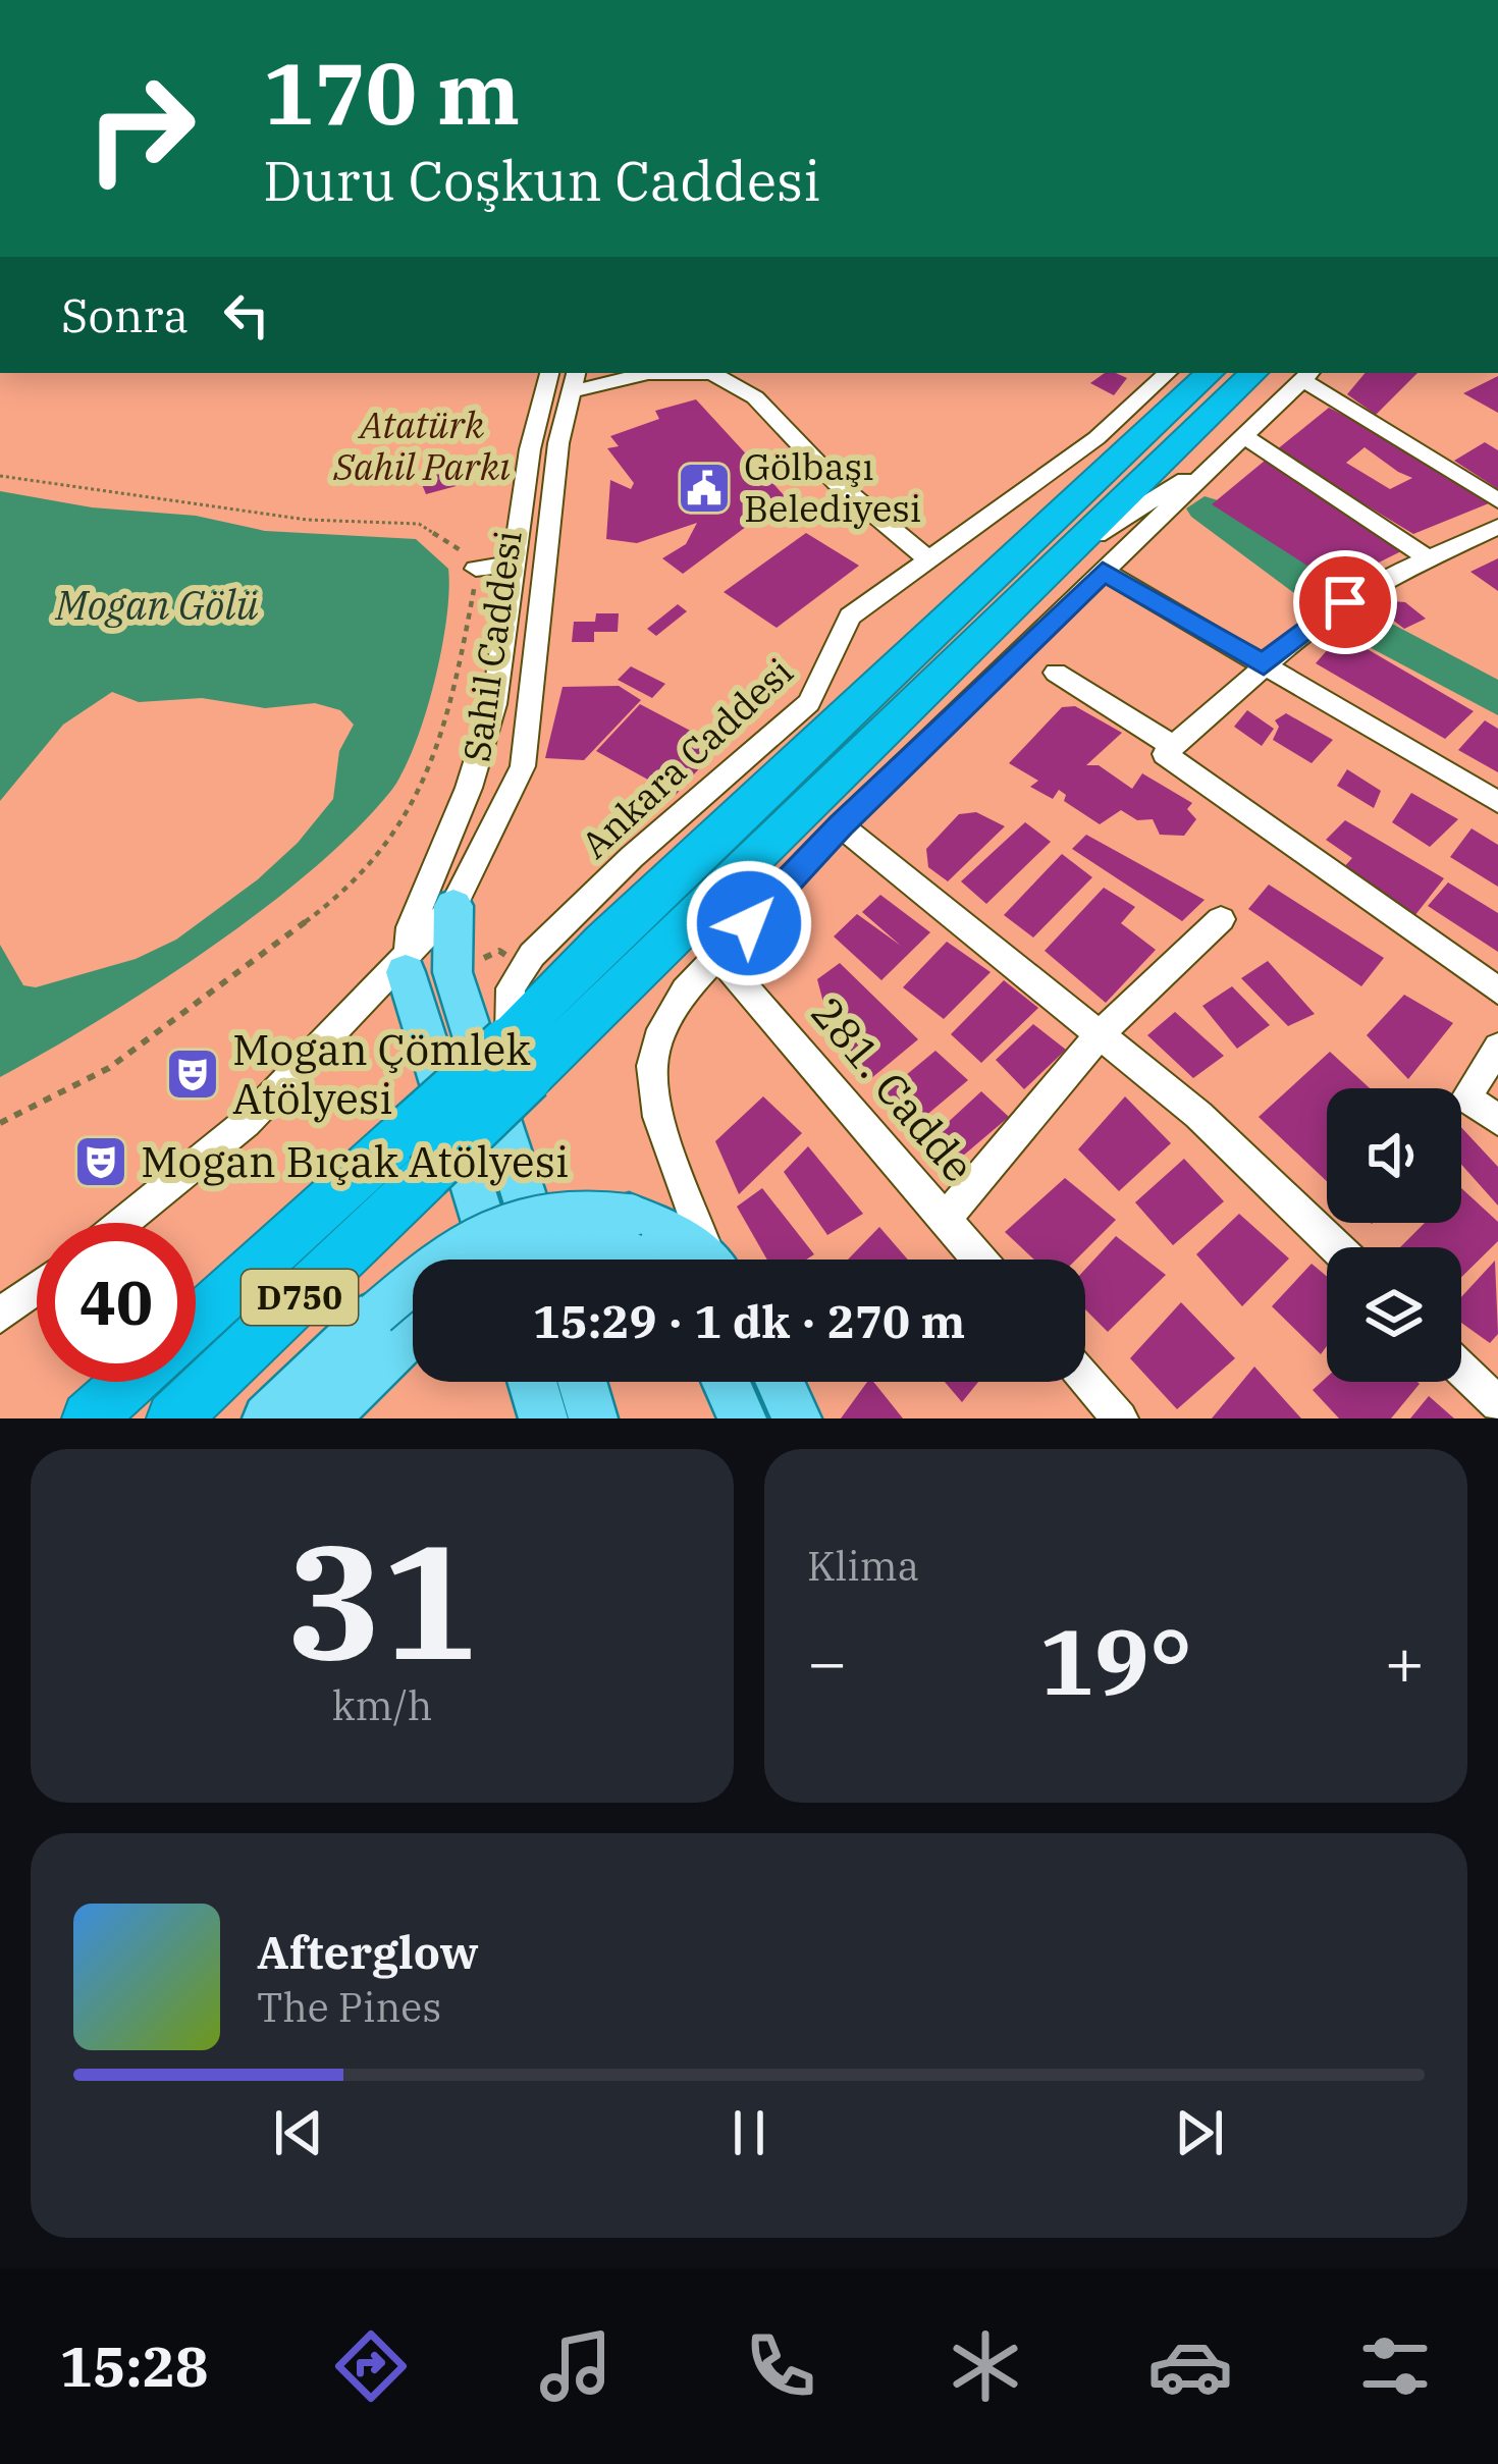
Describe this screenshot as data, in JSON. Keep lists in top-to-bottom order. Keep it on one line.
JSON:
{"streets":{"highway":["D750"],"street":["Sahil Caddesi","Ankara Caddesi","281. Cadde"]},"crossings":[["Sahil Caddesi","Ankara Caddesi"],["Ankara Caddesi","D750"]],"water":["Mogan Gölü"],"parks":["Atatürk Sahil Parkı"],"places":{"public building":["Gölbaşı Belediyesi"],"theatre":["Mogan Çömlek Atölyesi","Mogan Bıçak Atölyesi"]},"page":{"turn":["170 m","Duru Coşkun Caddesi"],"then":"Sonra","limit":"40","trip":"15:29 · 1 dk · 270 m","tile":[["31","km/h"],"Klima"],"heat":["−","19°","+"],"song":["Afterglow","The Pines"],"tabs":"15:28"}}
